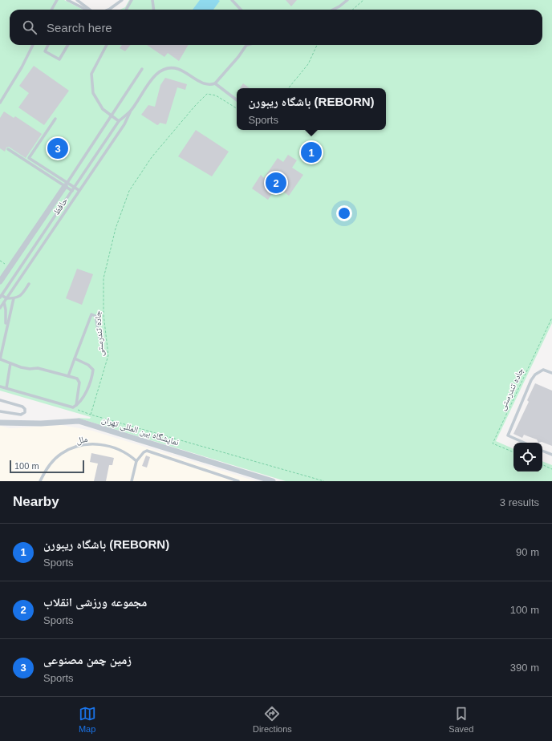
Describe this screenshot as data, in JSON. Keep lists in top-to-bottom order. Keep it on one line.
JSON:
{"streets":{"street":["نمایشگاه بین المللی تهران"],"lane":["حافظ","ملل"],"path":["جاده تندرستی"]},"scale_bar":"100 m","page":{"search":"Search here","popup":["باشگاه ریبورن (REBORN)","Sports"],"pins":["3","1","2"],"scale":"100 m","heading":["Nearby","3 results"],"list":[{"mark":"1","name":"باشگاه ریبورن (REBORN)","note":"Sports","value":"90 m"},{"mark":"2","name":"مجموعه ورزشی انقلاب","note":"Sports","value":"100 m"},{"mark":"3","name":"زمین چمن مصنوعی","note":"Sports","value":"390 m"}],"nav":["Map","Directions","Saved"]}}
